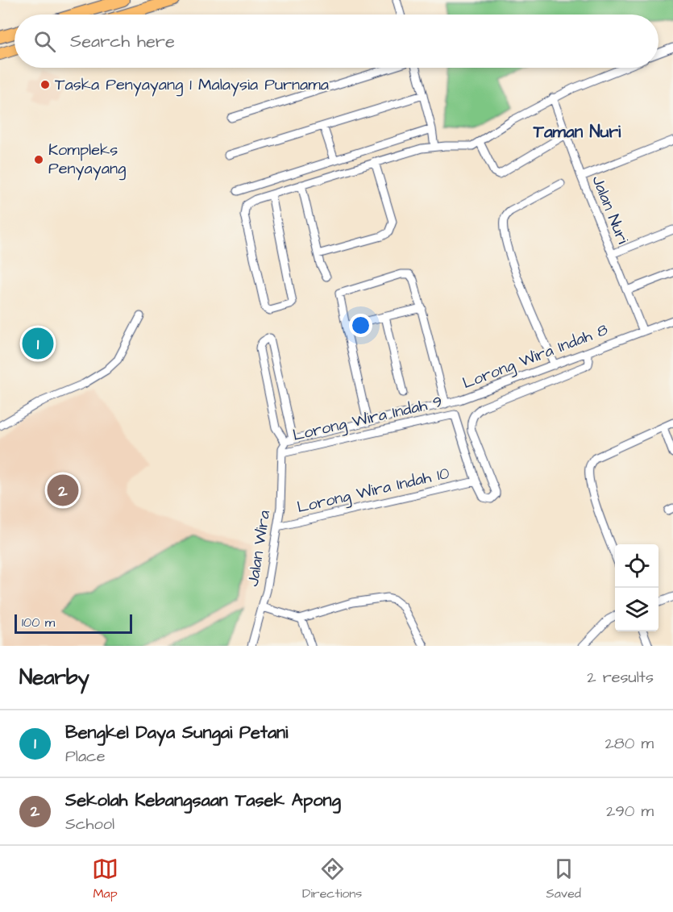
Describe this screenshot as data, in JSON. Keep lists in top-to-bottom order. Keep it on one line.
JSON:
{"streets":{"street":["Jalan Nuri","Lorong Wira Indah 8","Lorong Wira Indah 9","Lorong Wira Indah 10","Jalan Wira"]},"crossings":[["Jalan Nuri","Lorong Wira Indah 8"],["Lorong Wira Indah 8","Lorong Wira Indah 9"],["Lorong Wira Indah 8","Jalan Wira"],["Lorong Wira Indah 9","Lorong Wira Indah 10"],["Lorong Wira Indah 9","Jalan Wira"],["Lorong Wira Indah 10","Jalan Wira"]],"districts":["Taman Nuri"],"places":["Taska Penyayang 1 Malaysia Purnama","Kompleks Penyayang"],"scale_bar":"100 m","page":{"search":"Search here","pins":["1","2"],"scale":"100 m","heading":["Nearby","2 results"],"list":[{"mark":"1","name":"Bengkel Daya Sungai Petani","note":"Place","value":"280 m"},{"mark":"2","name":"Sekolah Kebangsaan Tasek Apong","note":"School","value":"290 m"}],"nav":["Map","Directions","Saved"]}}
